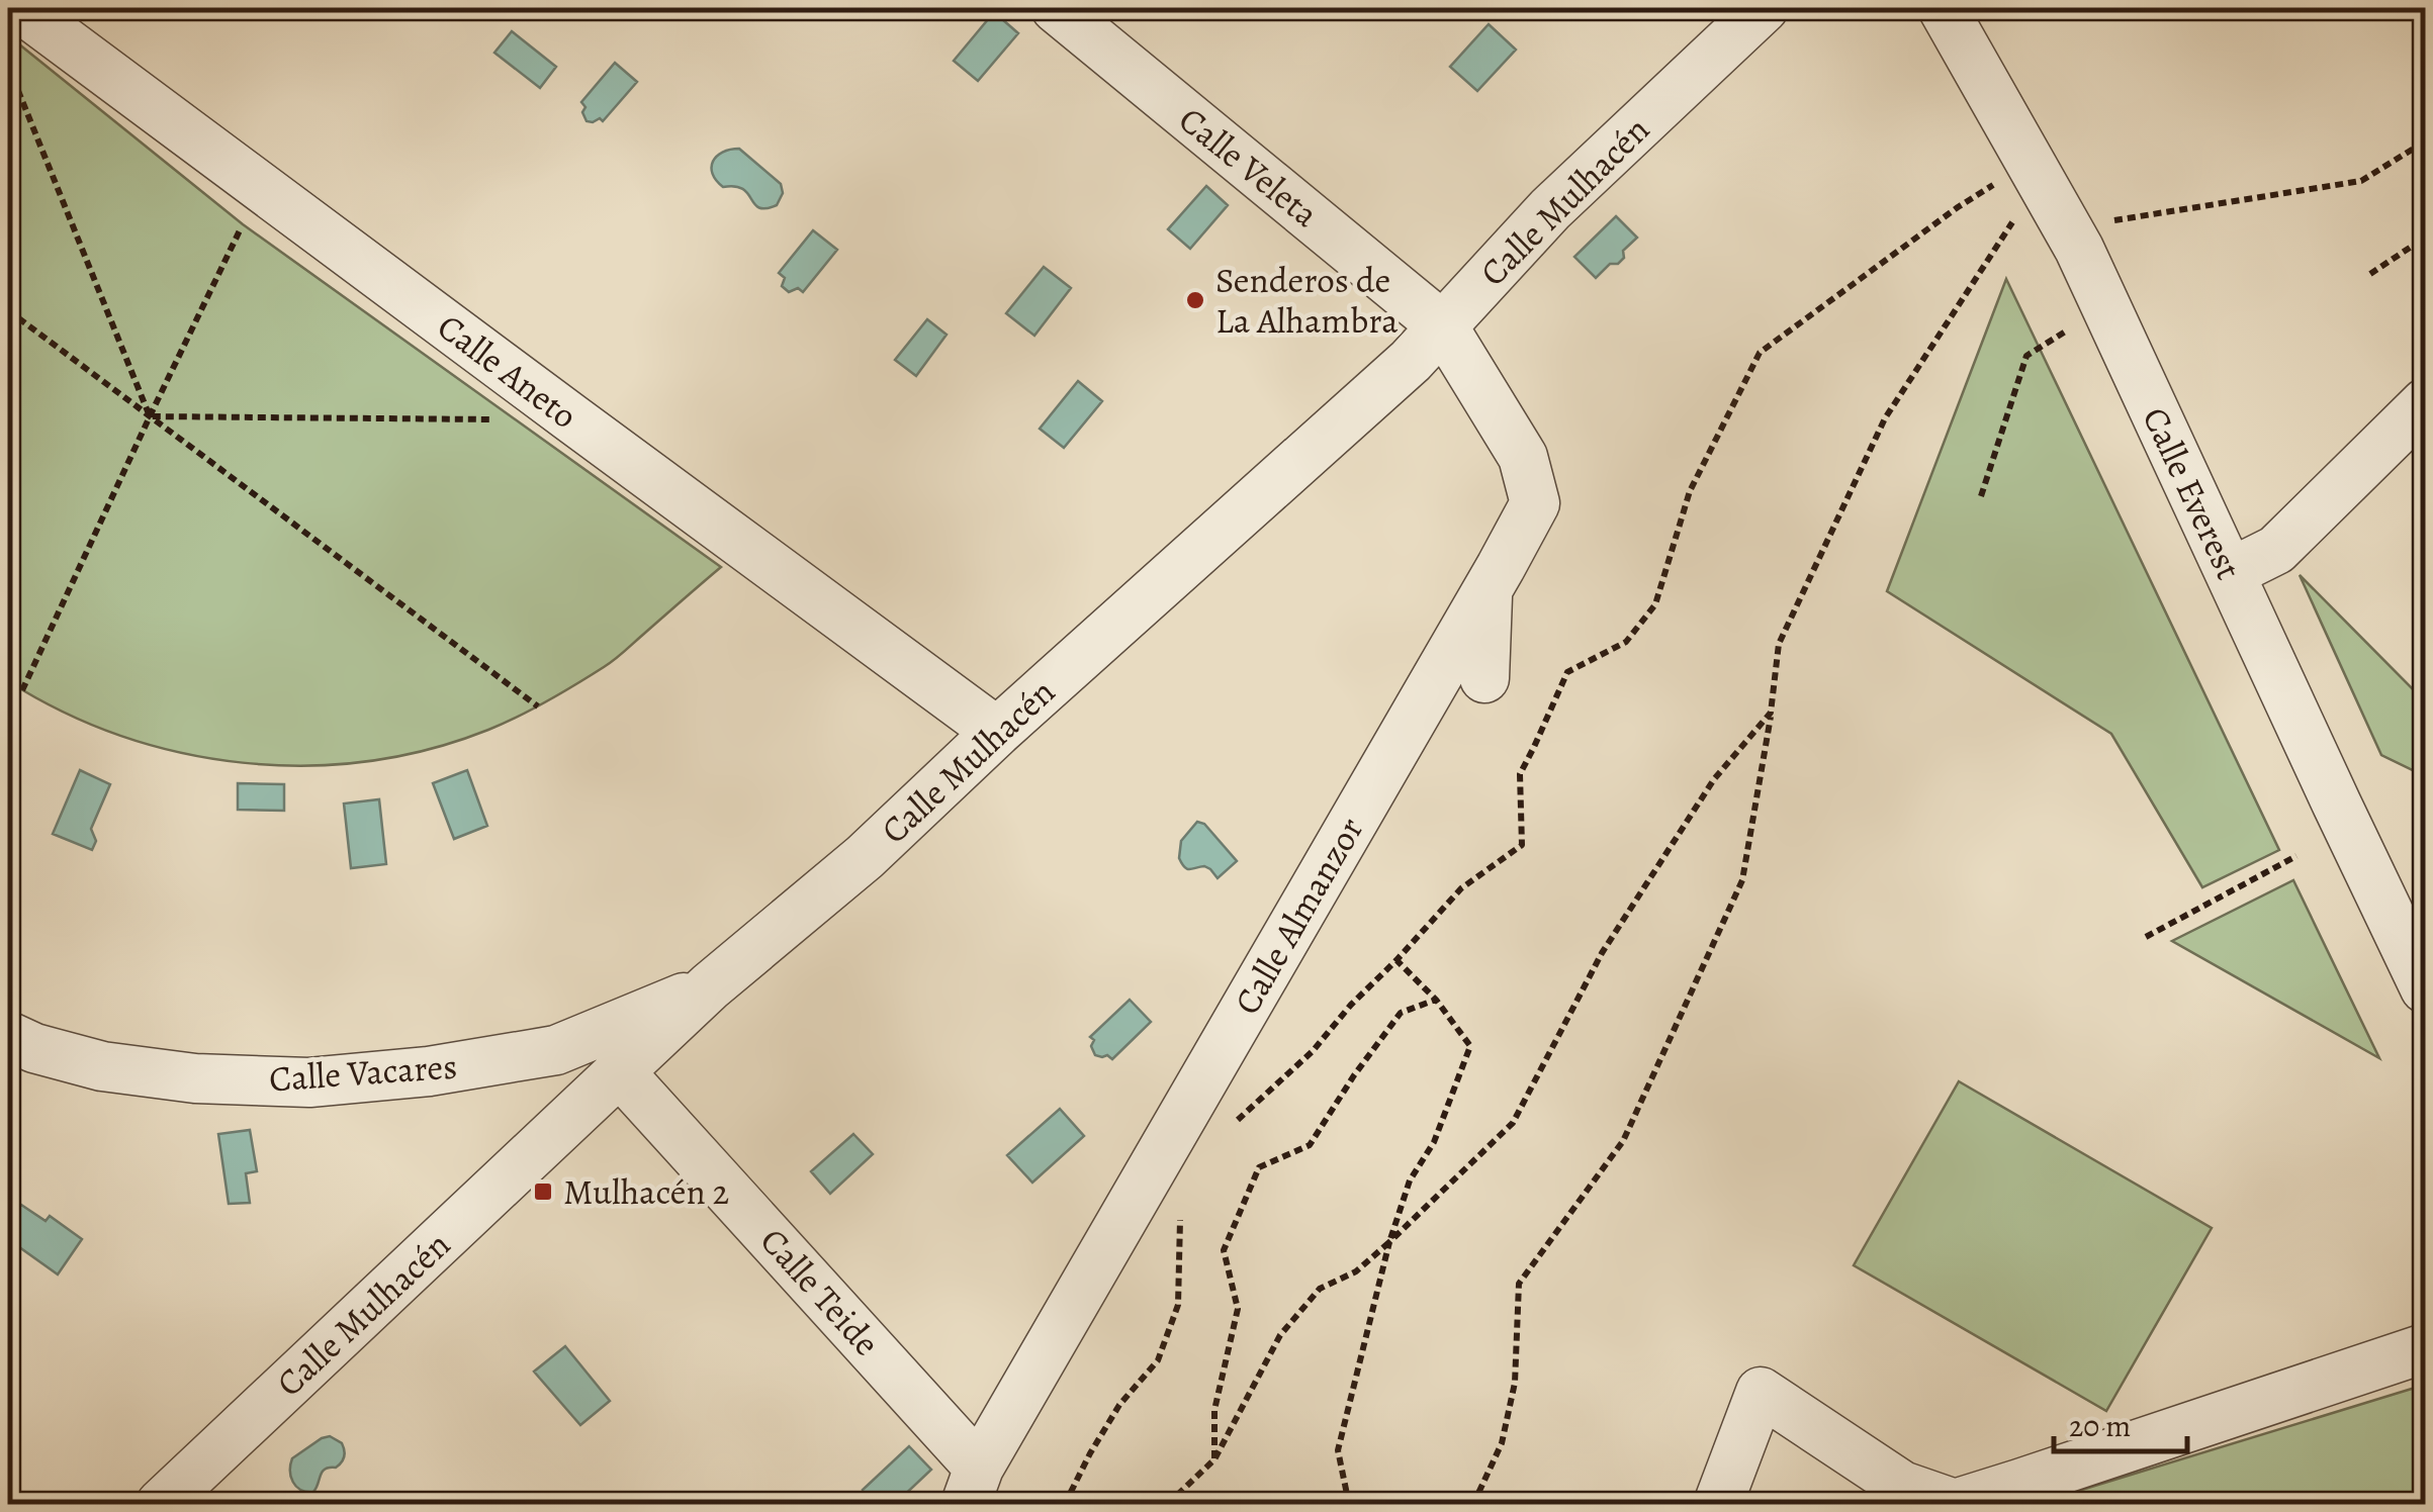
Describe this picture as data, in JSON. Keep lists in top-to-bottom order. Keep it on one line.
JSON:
{"streets":{"street":["Calle Veleta","Calle Mulhacén","Calle Aneto","Calle Everest","Calle Almanzor","Calle Vacares","Calle Teide"]},"crossings":[["Calle Veleta","Calle Mulhacén"],["Calle Veleta","Calle Almanzor"],["Calle Mulhacén","Calle Aneto"],["Calle Mulhacén","Calle Almanzor"],["Calle Mulhacén","Calle Vacares"],["Calle Mulhacén","Calle Teide"],["Calle Almanzor","Calle Teide"]],"places":{"other":["Senderos de La Alhambra"],"transit":["Mulhacén 2"]},"scale_bar":"20 m"}
